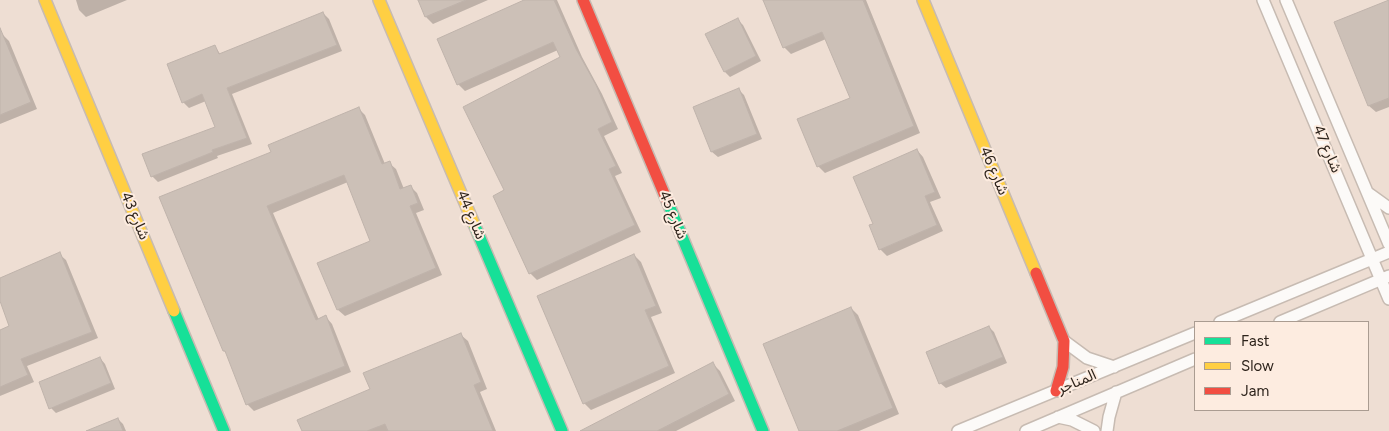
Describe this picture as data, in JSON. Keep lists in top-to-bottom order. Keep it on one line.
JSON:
{"streets":{"street":["شارع 47","شارع 46","شارع 44","شارع 45","شارع 43","المناجر"]},"crossings":[["شارع 46","المناجر"]],"legend":["Fast","Slow","Jam"]}
